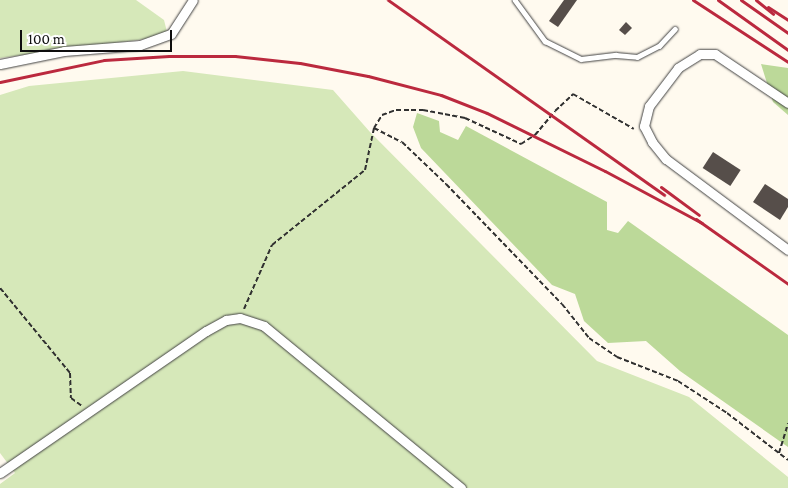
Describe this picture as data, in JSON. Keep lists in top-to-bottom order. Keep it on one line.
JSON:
{"scale_bar":"100 m"}
